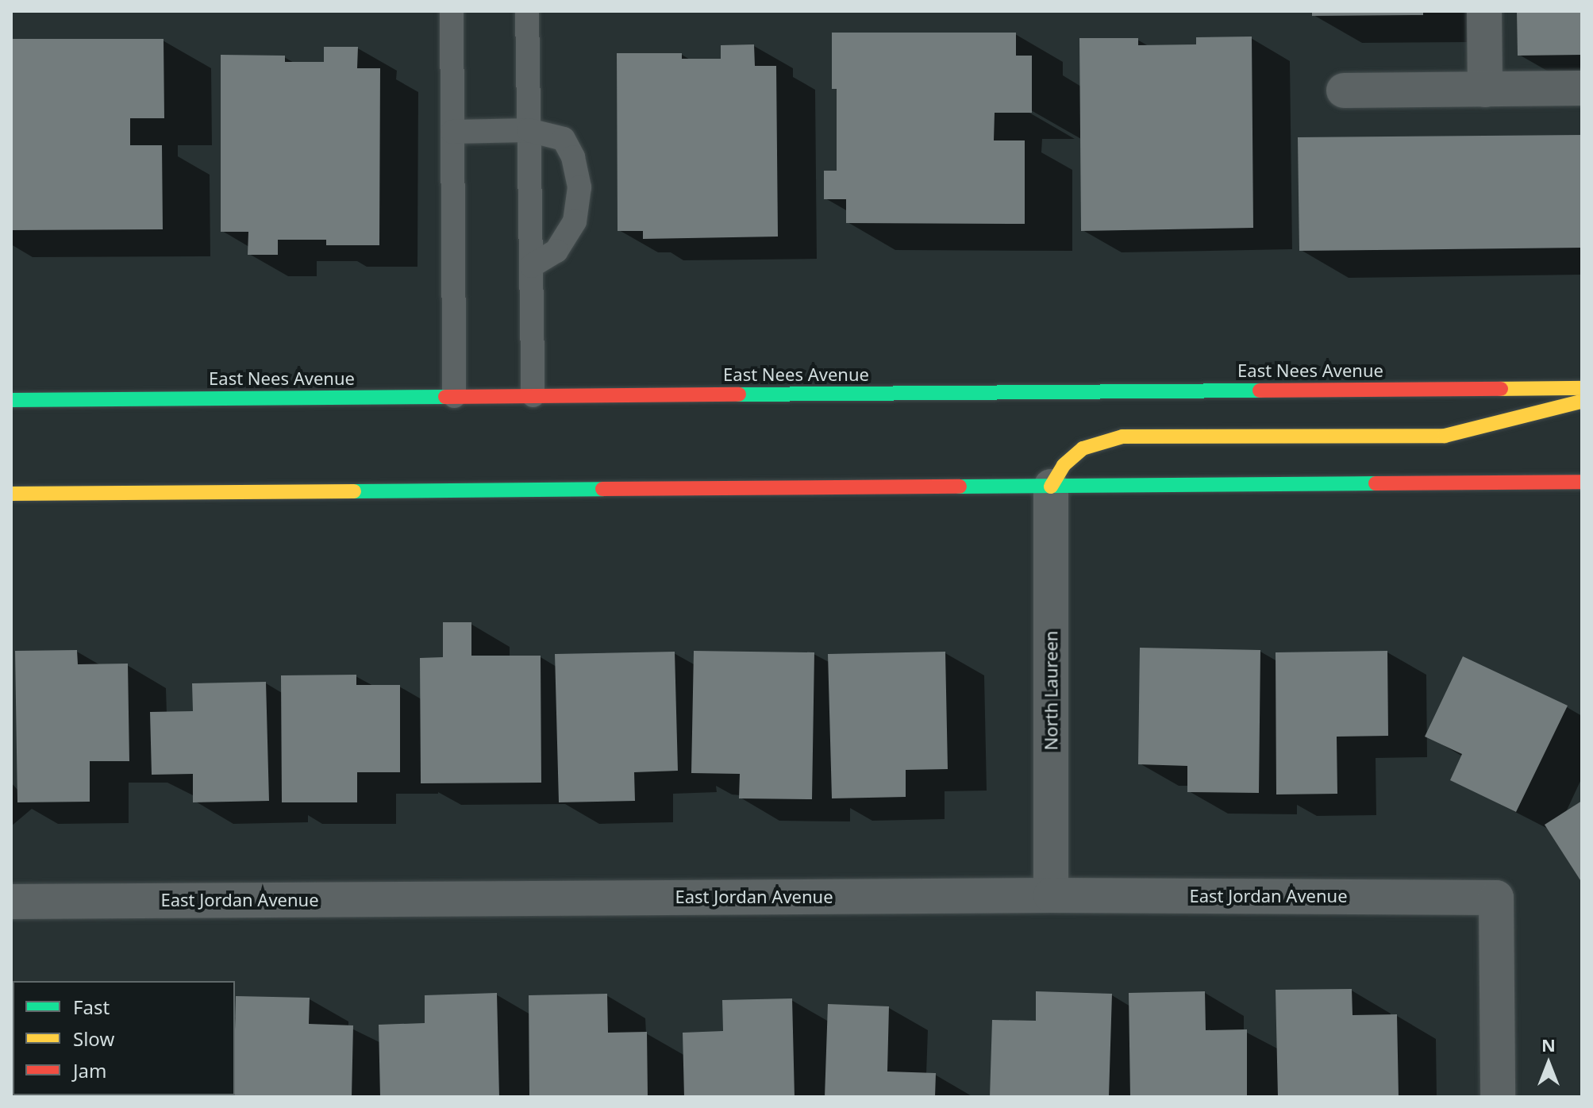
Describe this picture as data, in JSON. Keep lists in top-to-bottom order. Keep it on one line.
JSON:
{"streets":{"main road":["East Nees Avenue"],"street":["North Laureen","East Jordan Avenue"]},"crossings":[["North Laureen","East Jordan Avenue"]],"legend":["Fast","Slow","Jam"],"north":"top"}
